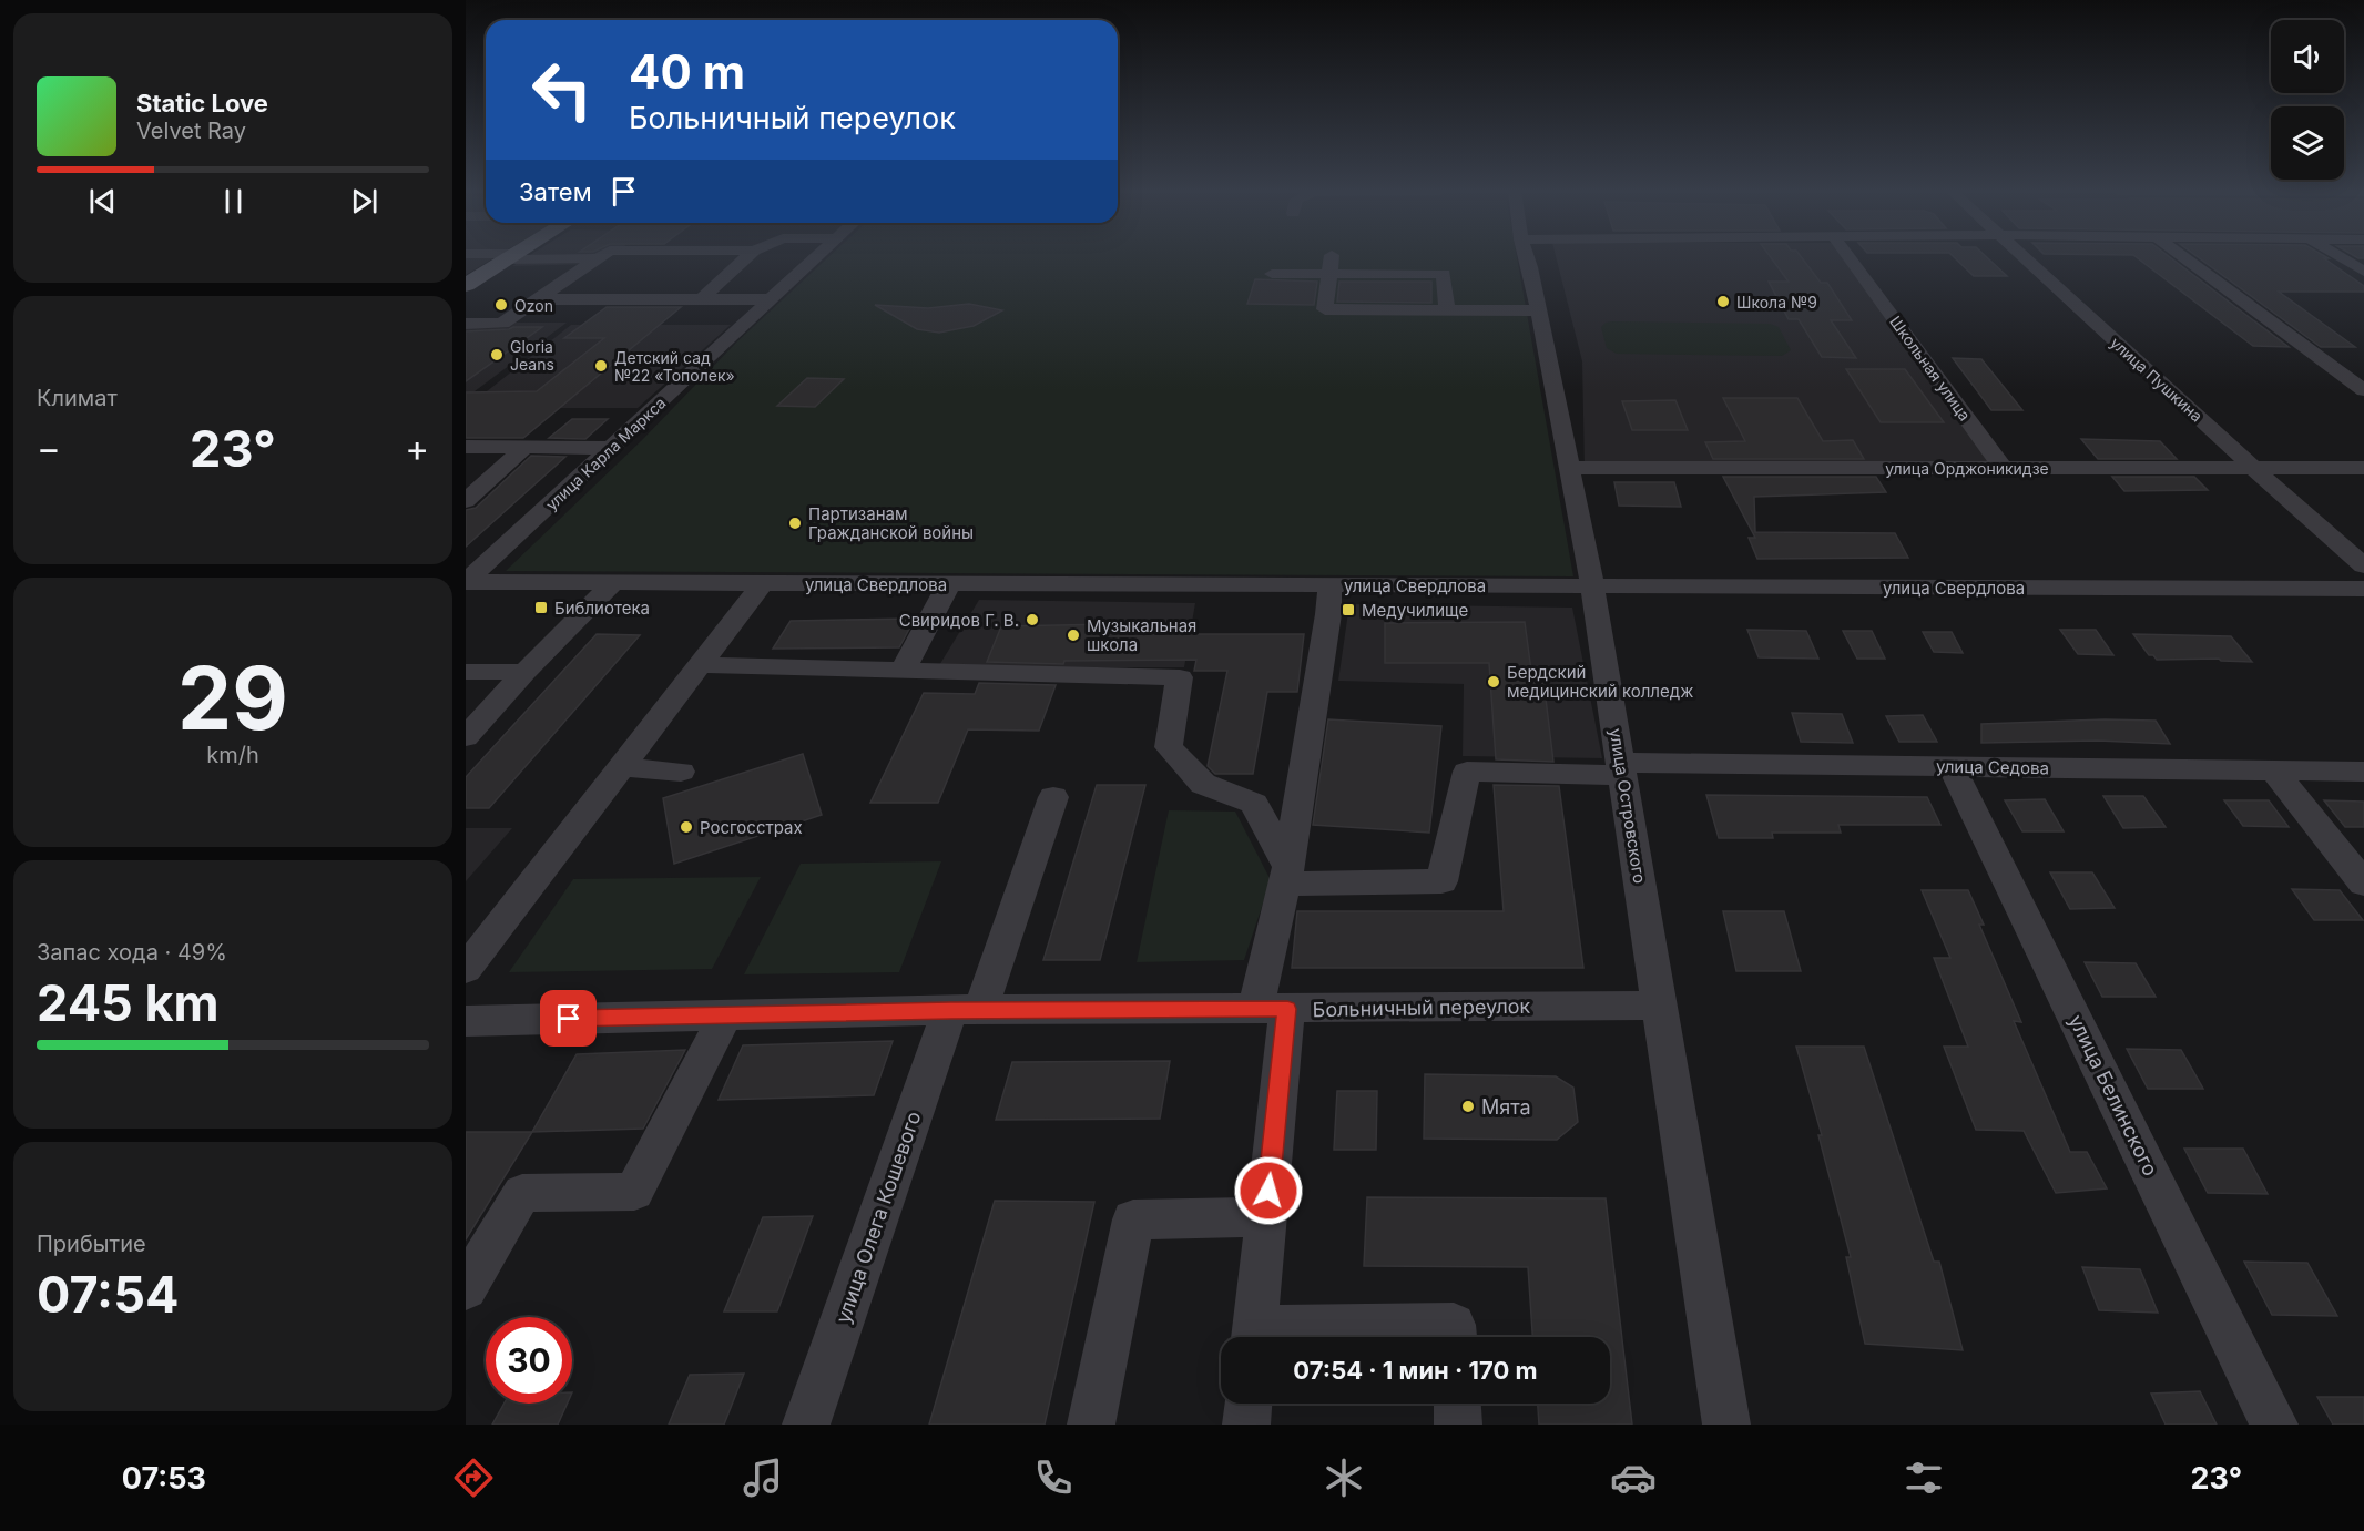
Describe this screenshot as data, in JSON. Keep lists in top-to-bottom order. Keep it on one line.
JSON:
{"streets":{"street":["Школьная улица","улица Пушкина","улица Карла Маркса","улица Орджоникидзе","улица Свердлова","улица Седова","улица Островского","Больничный переулок","улица Белинского","улица Олега Кошевого"]},"crossings":[["Школьная улица","улица Орджоникидзе"],["улица Пушкина","улица Орджоникидзе"],["улица Карла Маркса","улица Свердлова"],["улица Орджоникидзе","улица Островского"],["улица Свердлова","улица Островского"],["улица Седова","улица Островского"],["улица Седова","улица Белинского"],["улица Островского","Больничный переулок"],["Больничный переулок","улица Олега Кошевого"]],"places":{"other":["Школа №9","Ozon","Gloria Jeans","Детский сад №22 «Тополек»","Партизанам Гражданской войны","Свиридов Г. В.","Музыкальная школа","Бердский медицинский колледж","Росгосстрах","Мята"],"transit":["Библиотека","Медучилище"]},"page":{"turn":["40 m","Больничный переулок"],"song":["Static Love","Velvet Ray"],"then":"Затем","tile":["Климат",["29","km/h"],["Запас хода · 49%","245 km"],["Прибытие","07:54"]],"heat":["−","23°","+"],"limit":"30","trip":"07:54 · 1 мин · 170 m","tabs":["07:53","23°"]}}
